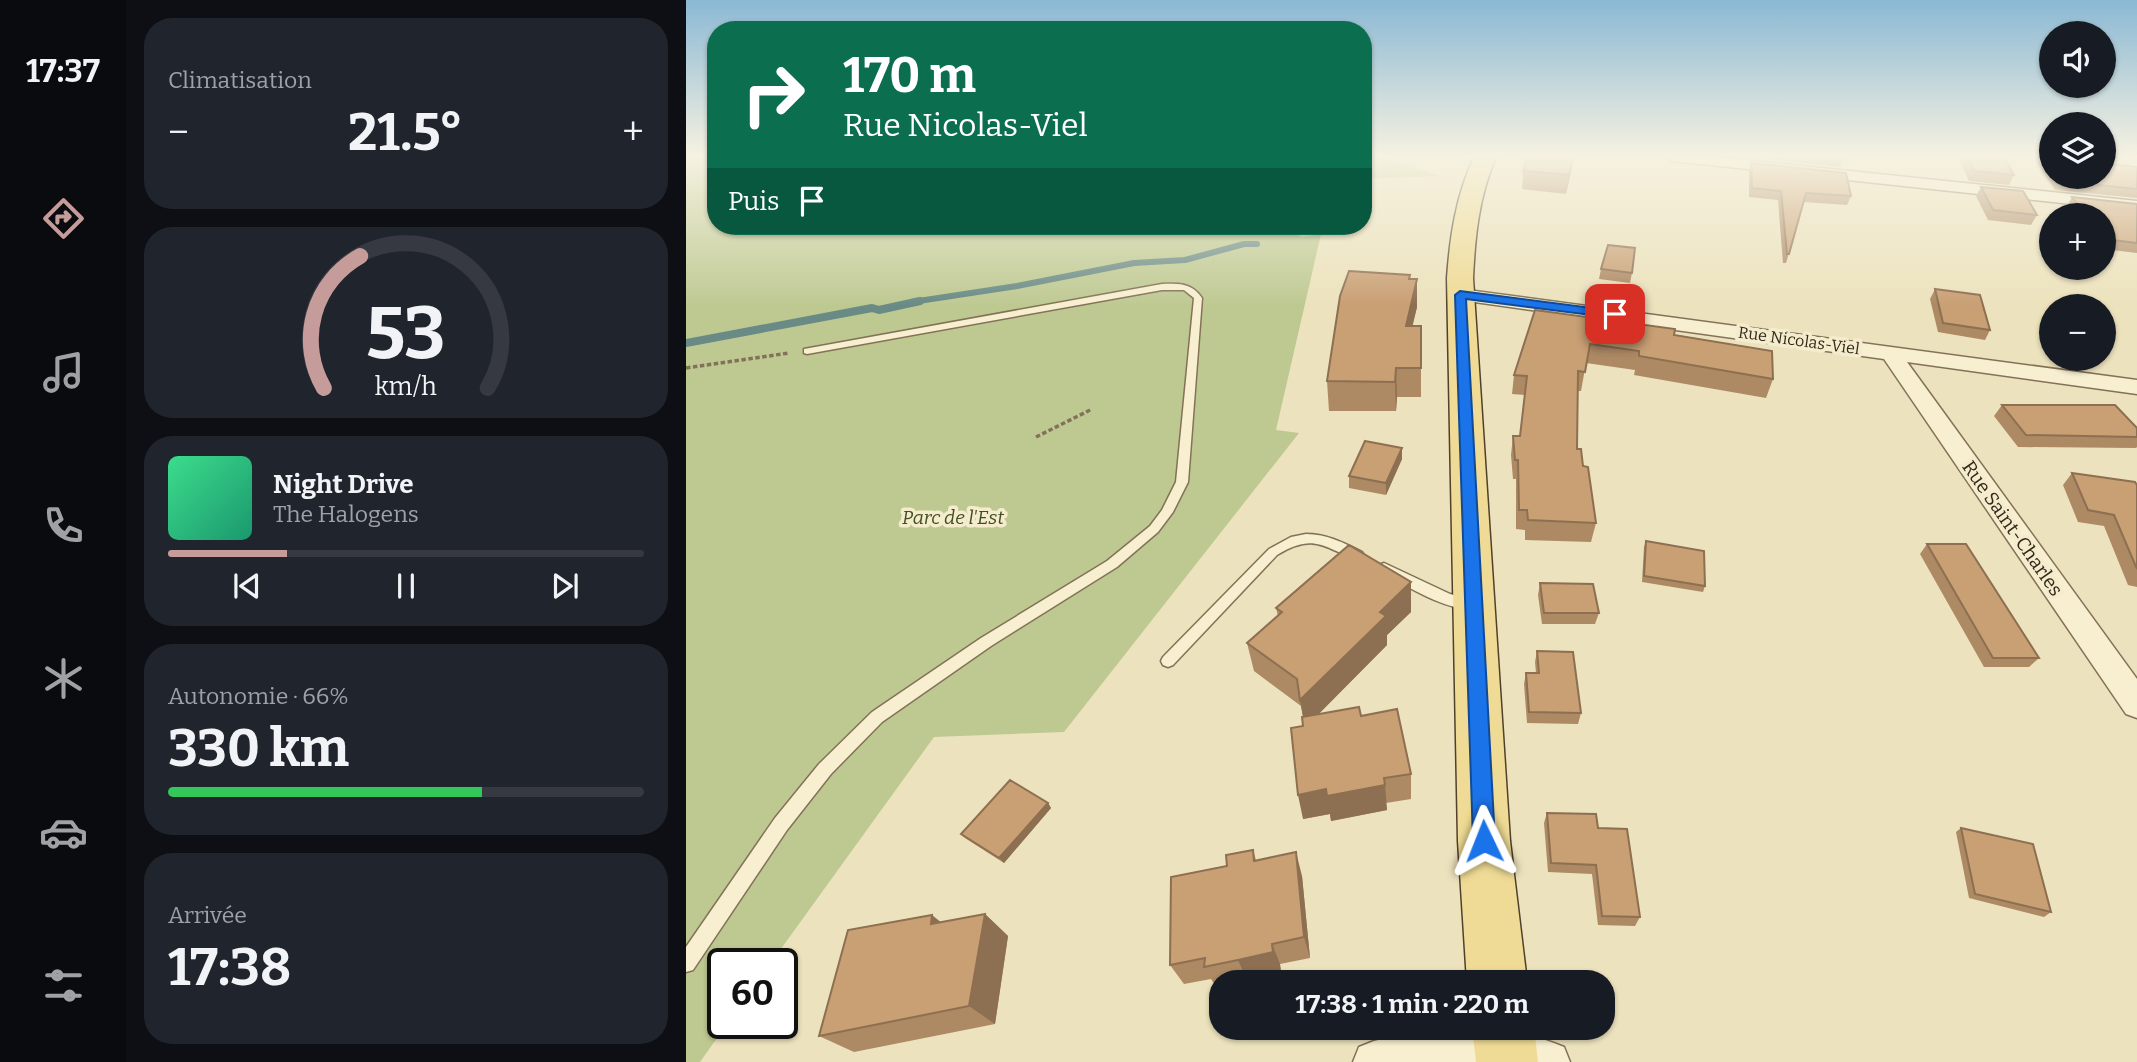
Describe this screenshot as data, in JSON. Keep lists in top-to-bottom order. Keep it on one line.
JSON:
{"streets":{"street":["Rue Nicolas-Viel","Rue Saint-Charles"]},"crossings":[["Rue Nicolas-Viel","Rue Saint-Charles"]],"parks":["Parc de l'Est"],"page":{"tabs":"17:37","tile":["Climatisation",["Autonomie · 66%","330 km"],["Arrivée","17:38"]],"map_buttons":["+","−"],"turn":["170 m","Rue Nicolas-Viel"],"heat":["−","21.5°","+"],"then":"Puis","song":["Night Drive","The Halogens"],"limit":"60","trip":"17:38 · 1 min · 220 m","gauge":["53","km/h"]}}
